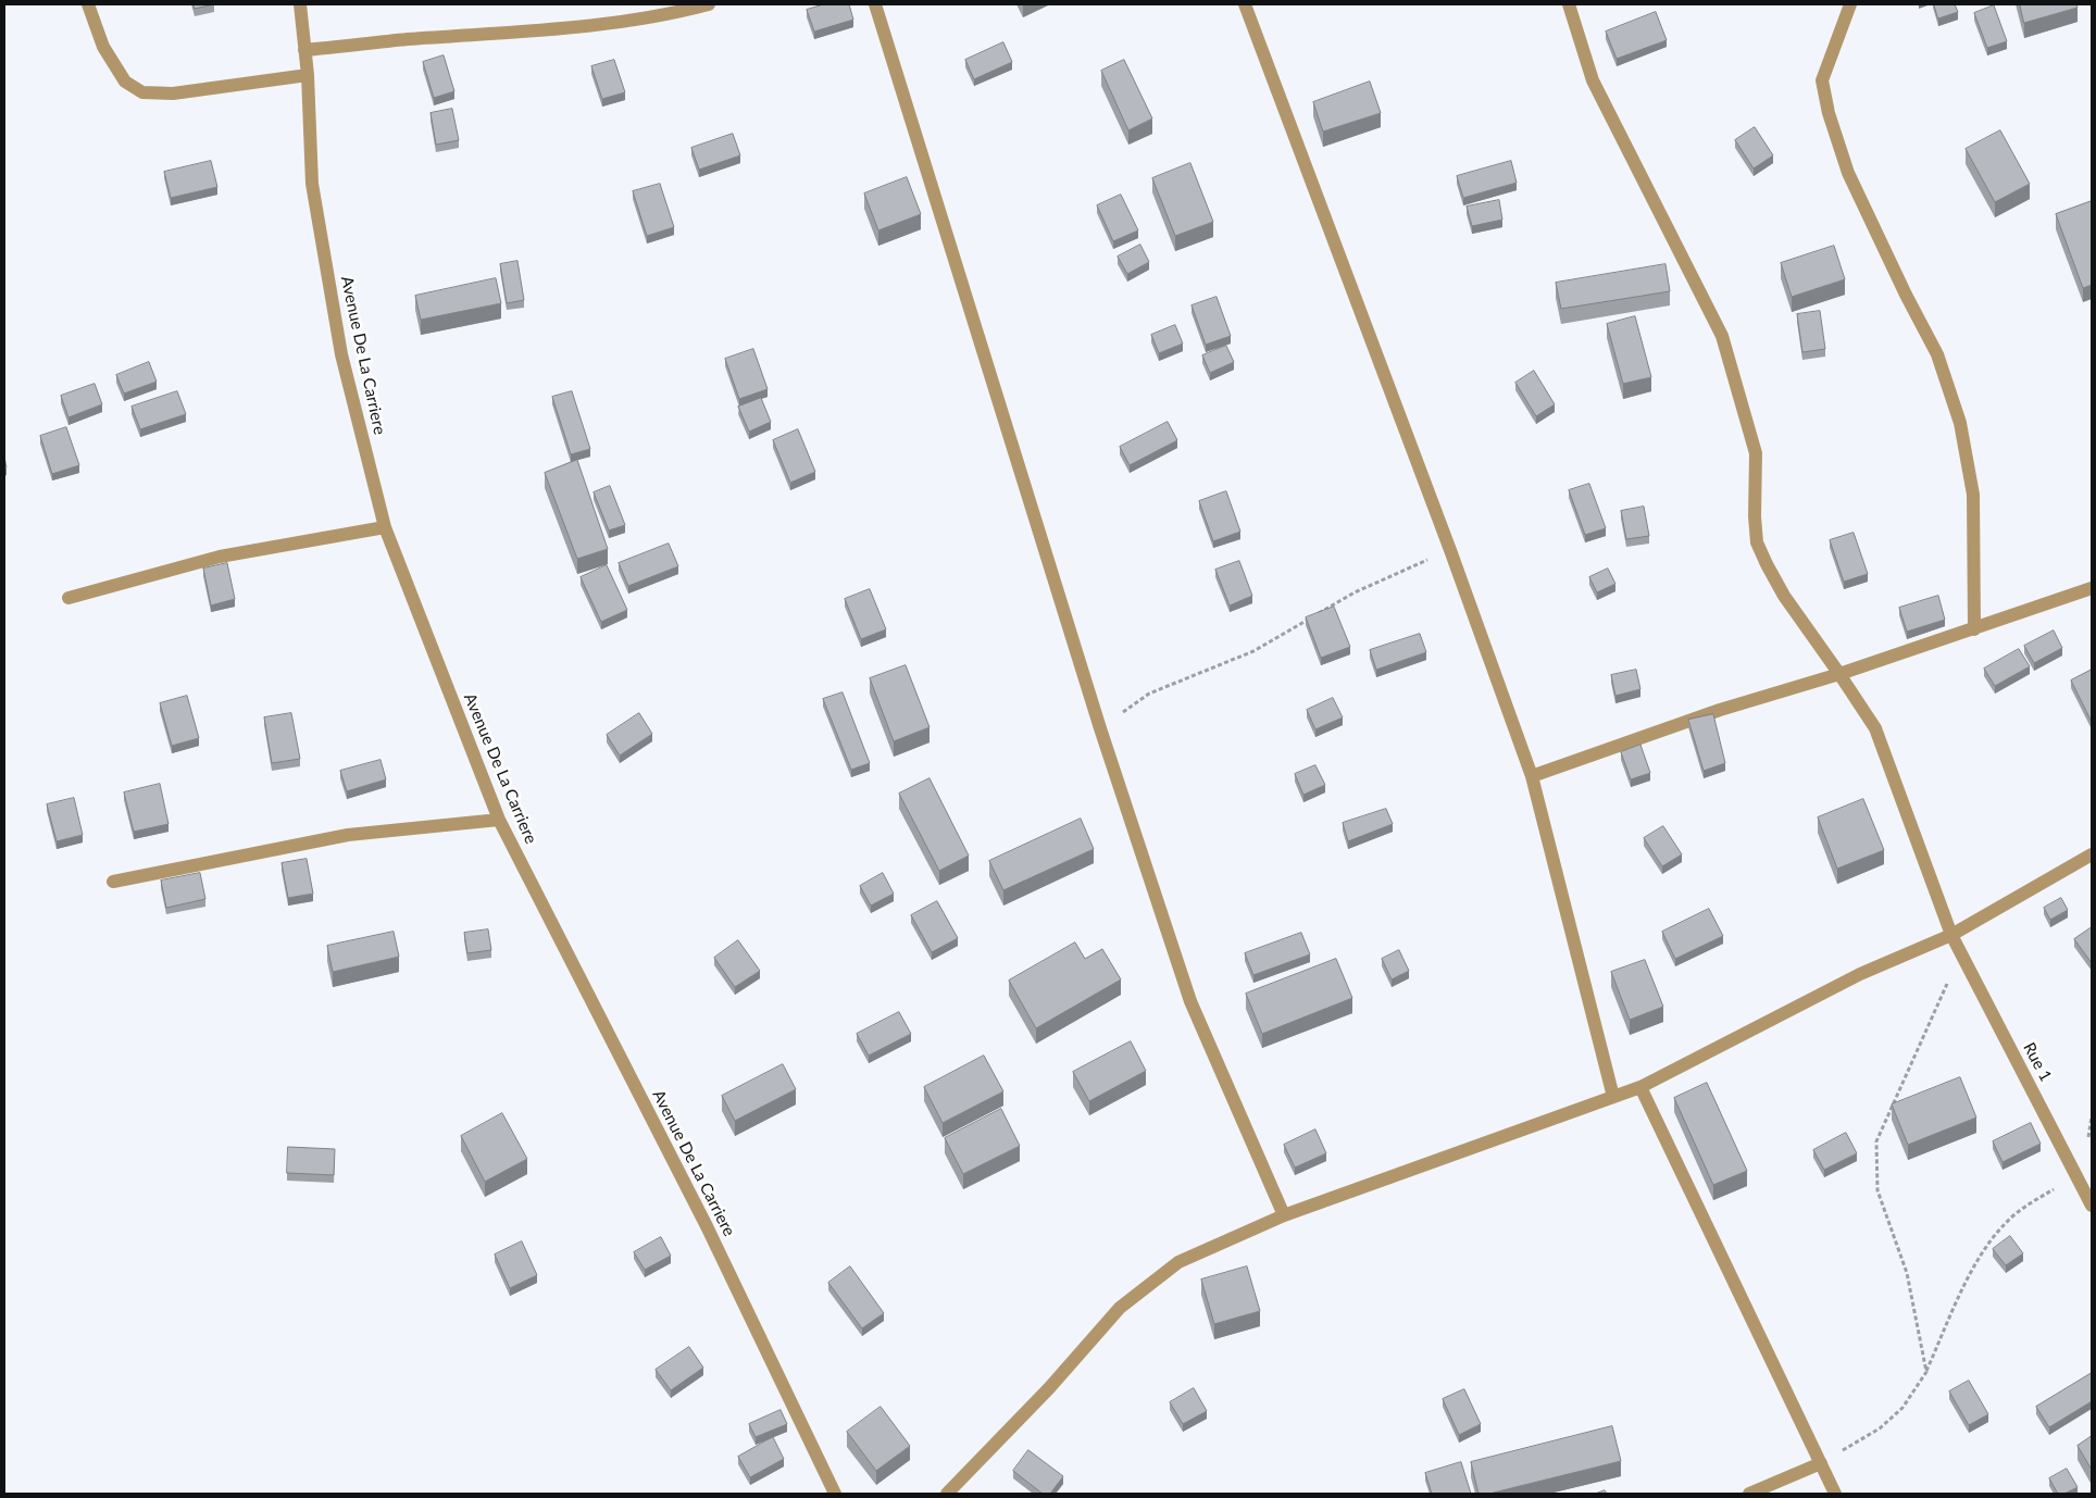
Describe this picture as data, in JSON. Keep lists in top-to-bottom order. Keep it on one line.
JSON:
{"streets":{"street":["Avenue De La Carriere","Rue 1"]}}
